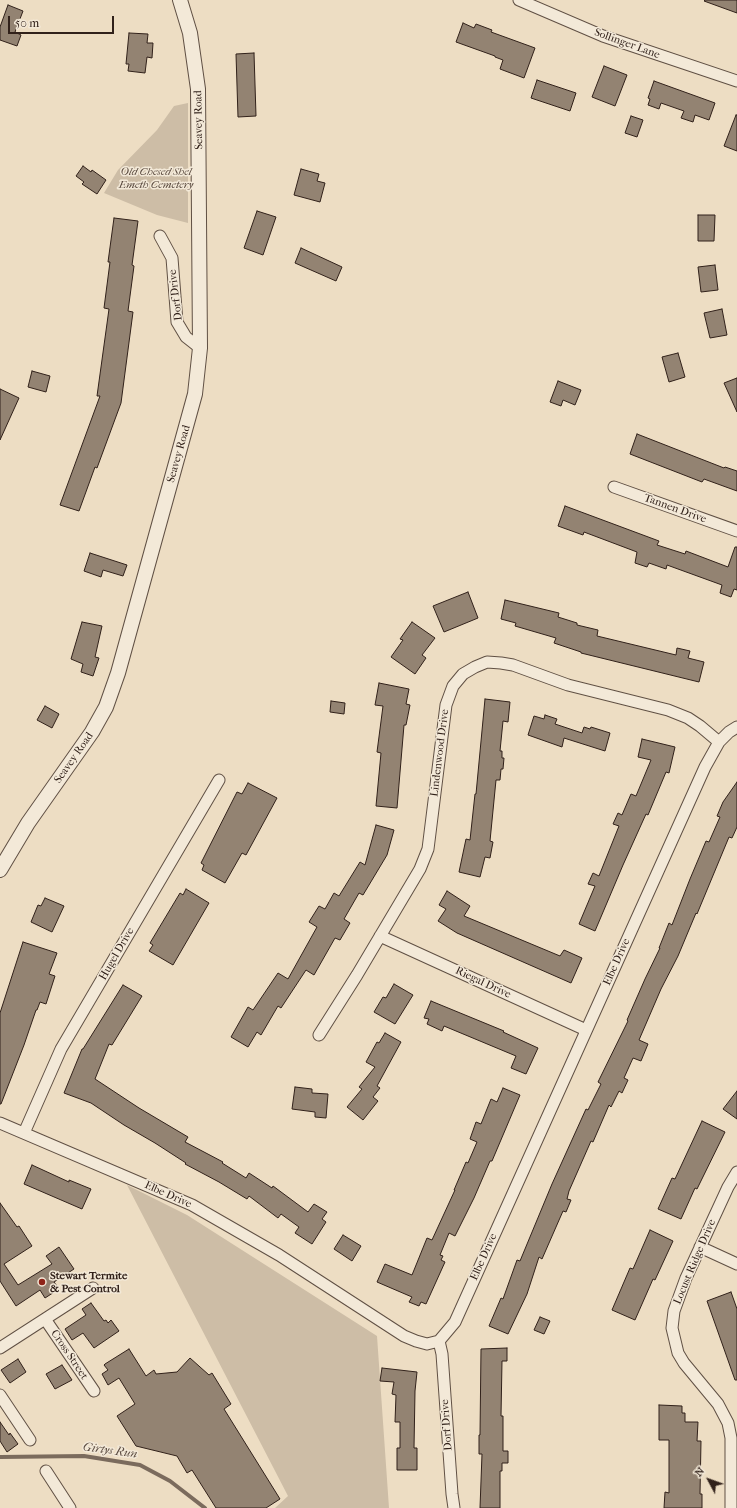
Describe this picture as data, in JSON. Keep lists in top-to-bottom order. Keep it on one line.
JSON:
{"streets":{"street":["Sollinger Lane","Seavey Road","Dorf Drive","Tannen Drive","Lindenwood Drive","Hugel Drive","Elbe Drive","Riegal Drive","Locust Ridge Drive","Cross Street"]},"crossings":[["Seavey Road","Dorf Drive"],["Dorf Drive","Elbe Drive"],["Lindenwood Drive","Elbe Drive"],["Lindenwood Drive","Riegal Drive"],["Hugel Drive","Elbe Drive"],["Elbe Drive","Riegal Drive"]],"water":["Girtys Run"],"parks":["Old Chesed Shel Emeth Cemetery"],"places":["Stewart Termite & Pest Control"],"scale_bar":"50 m","north":"top left"}
